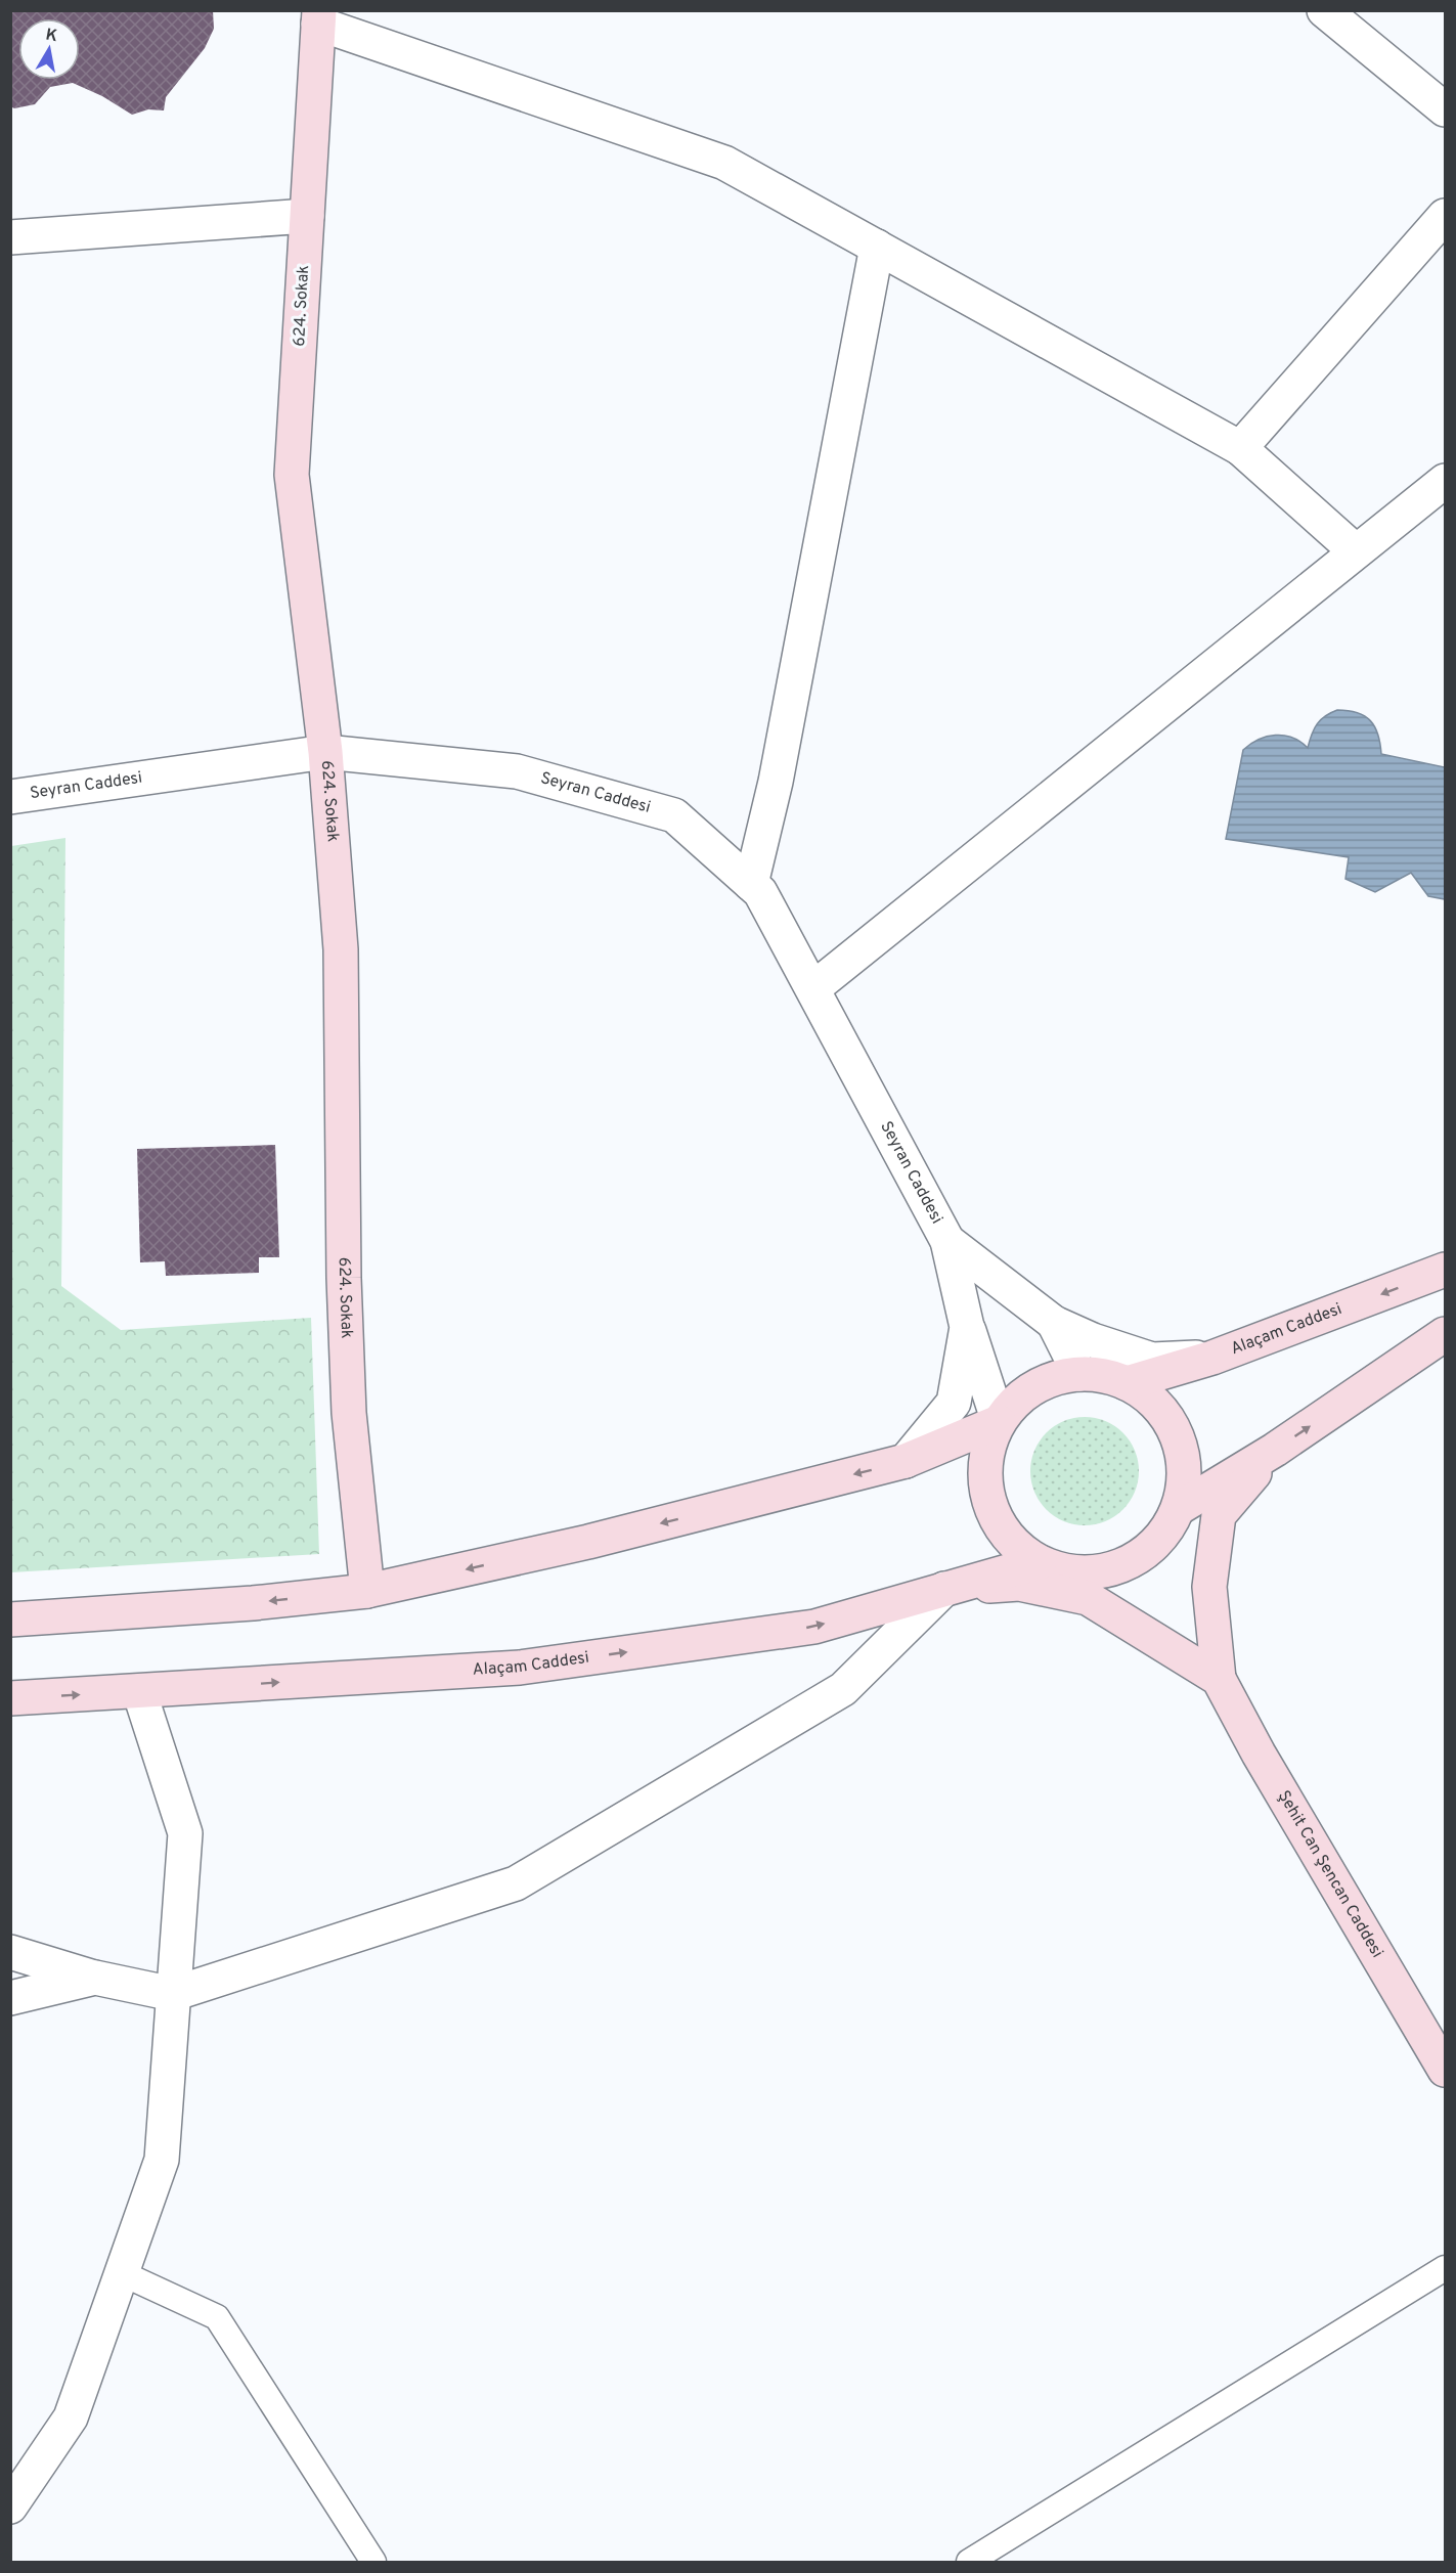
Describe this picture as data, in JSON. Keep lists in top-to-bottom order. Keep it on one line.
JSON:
{"streets":{"main road":["624. Sokak","Alaçam Caddesi","Şehit Can Şencan Caddesi"],"street":["Seyran Caddesi"]},"crossings":[["624. Sokak","Seyran Caddesi"],["Seyran Caddesi","Alaçam Caddesi"],["Seyran Caddesi","Şehit Can Şencan Caddesi"],["Alaçam Caddesi","Şehit Can Şencan Caddesi"]],"north":"top"}
